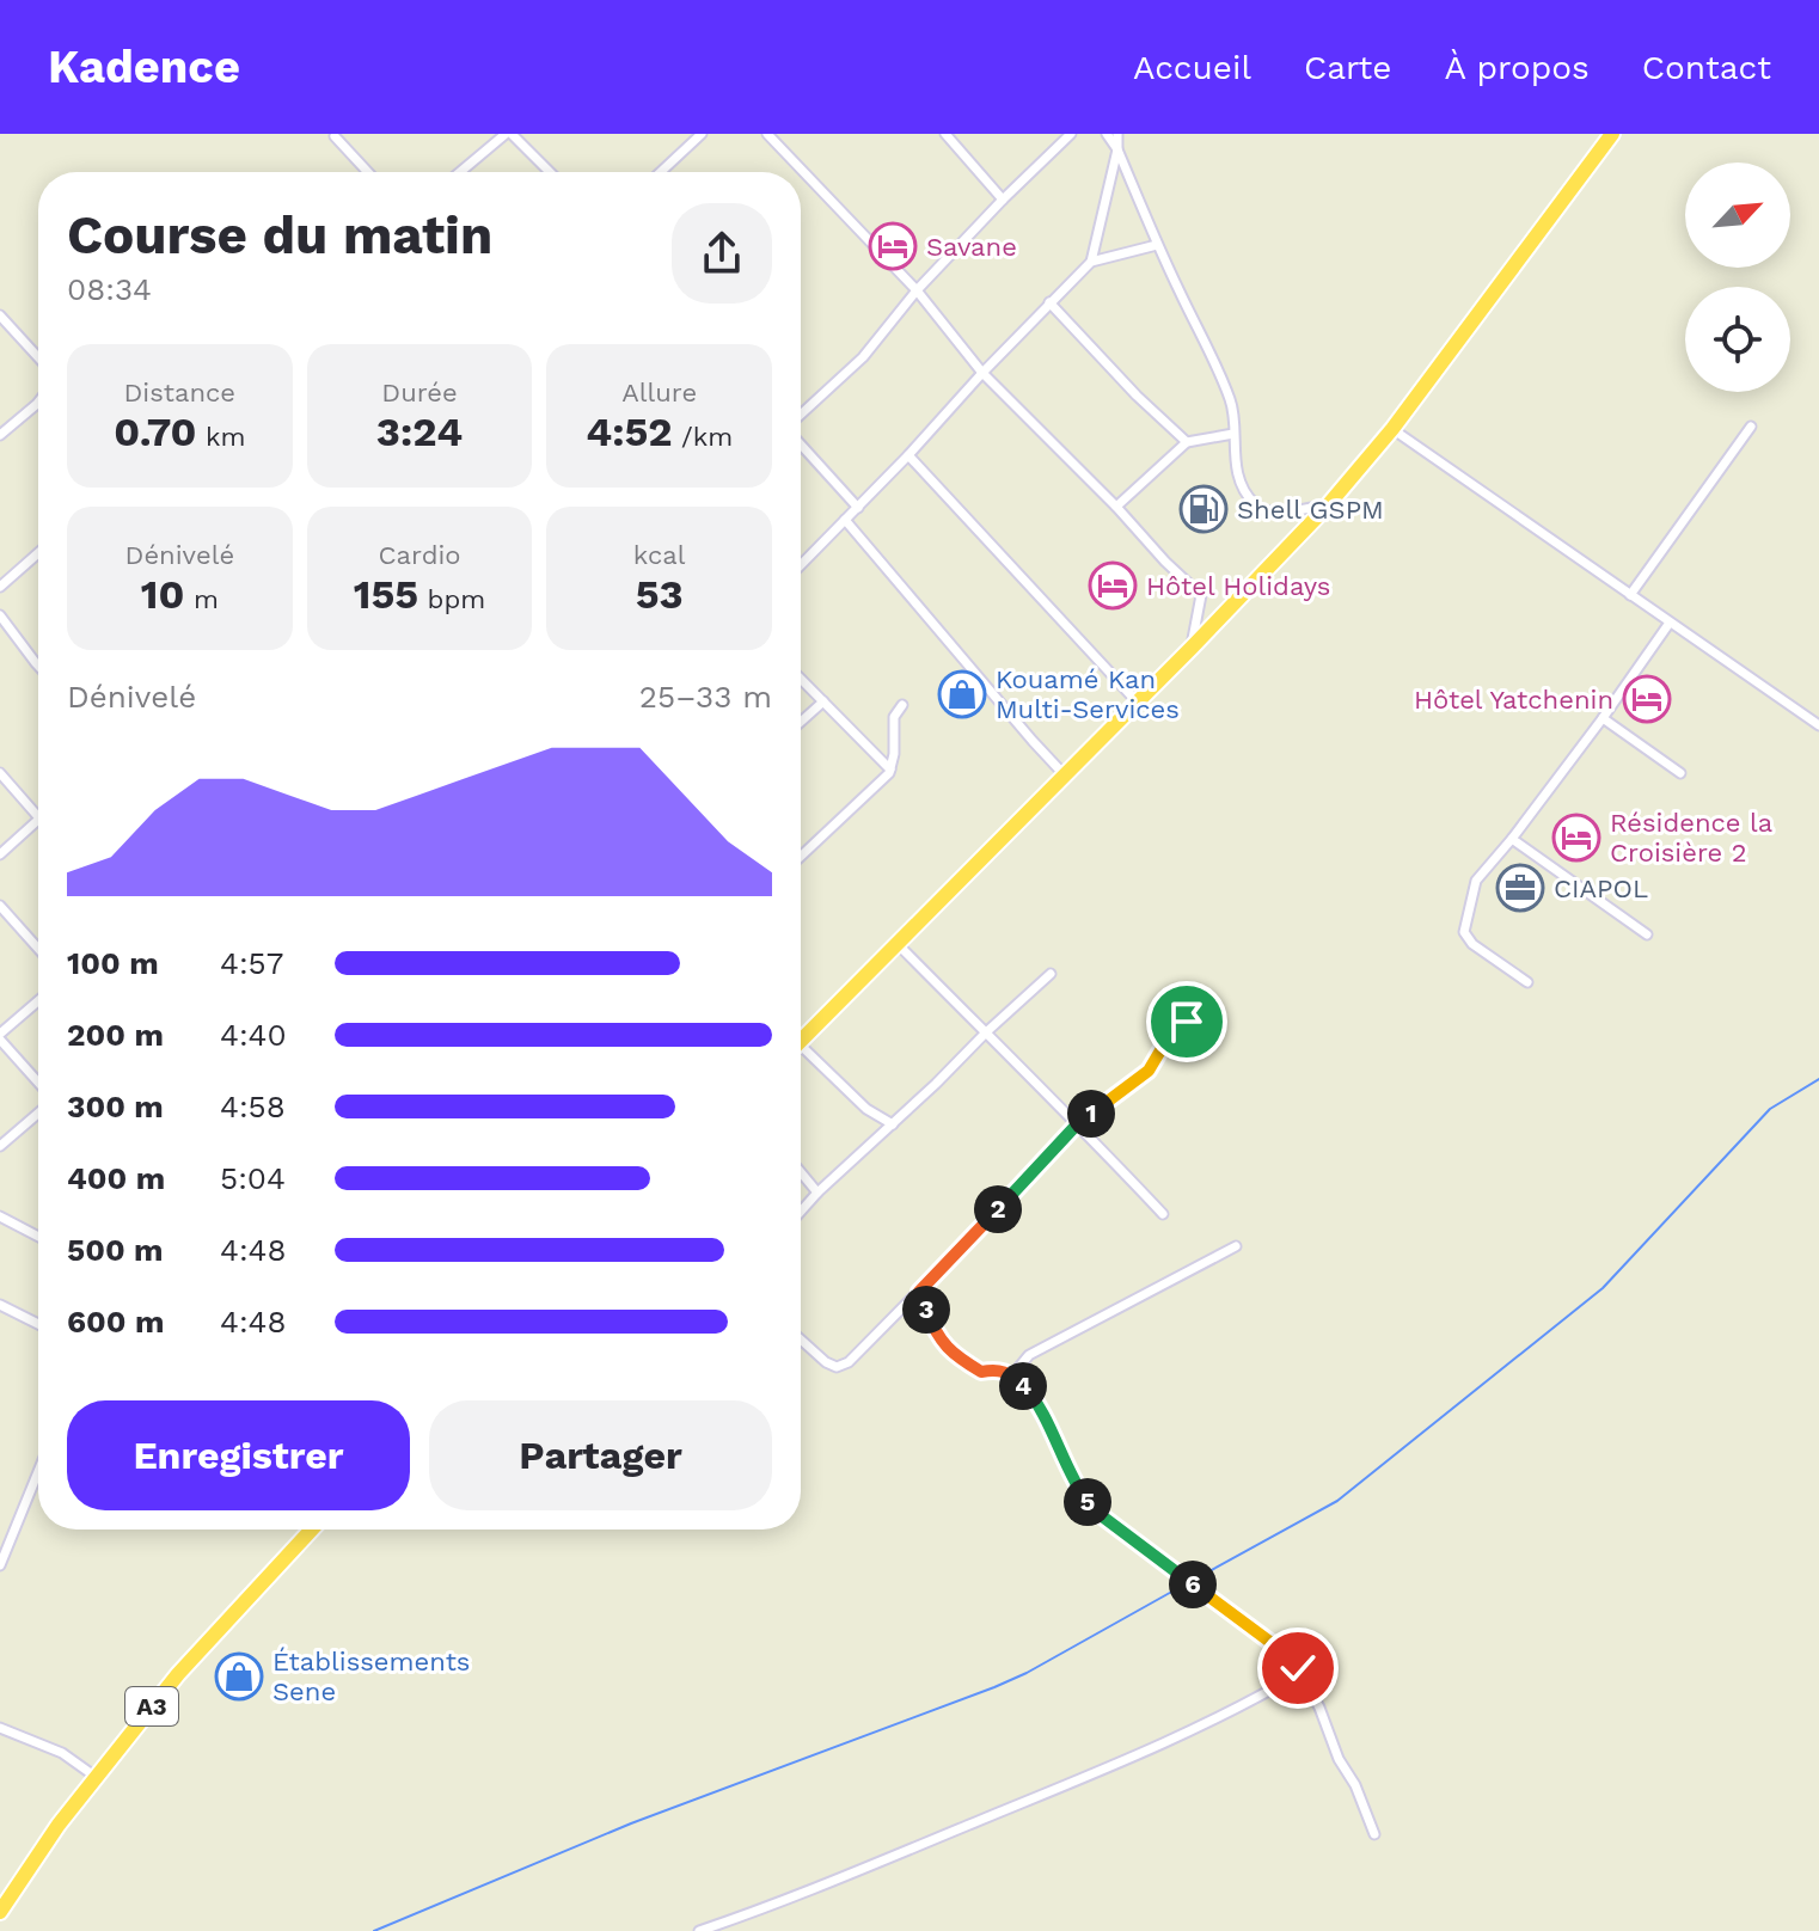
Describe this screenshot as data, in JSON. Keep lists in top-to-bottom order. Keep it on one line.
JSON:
{"streets":{"highway":["A3"]},"places":{"hotel":["Savane","Hôtel Holidays","Hôtel Yatchenin","Résidence la Croisière 2"],"fuel station":["Shell GSPM"],"shop":["Kouamé Kan Multi-Services","Établissements Sene"],"office":["CIAPOL"]},"north":"top right","page":{"header":"Kadence","nav":["Accueil","Carte","À propos","Contact"],"heading":["Course du matin","08:34"],"stats":[["Distance","0.70 km"],["Durée","3:24"],["Allure","4:52 /km"],["Dénivelé","10 m"],["Cardio","155 bpm"],["kcal","53"]],"chart":["Dénivelé","25–33 m"],"list":[{"name":"100 m","note":"4:57"},{"name":"200 m","note":"4:40"},{"name":"300 m","note":"4:58"},{"name":"400 m","note":"5:04"},{"name":"500 m","note":"4:48"},{"name":"600 m","note":"4:48"}],"pins":["1","2","3","4","5","6"],"buttons":["Enregistrer","Partager"]}}
